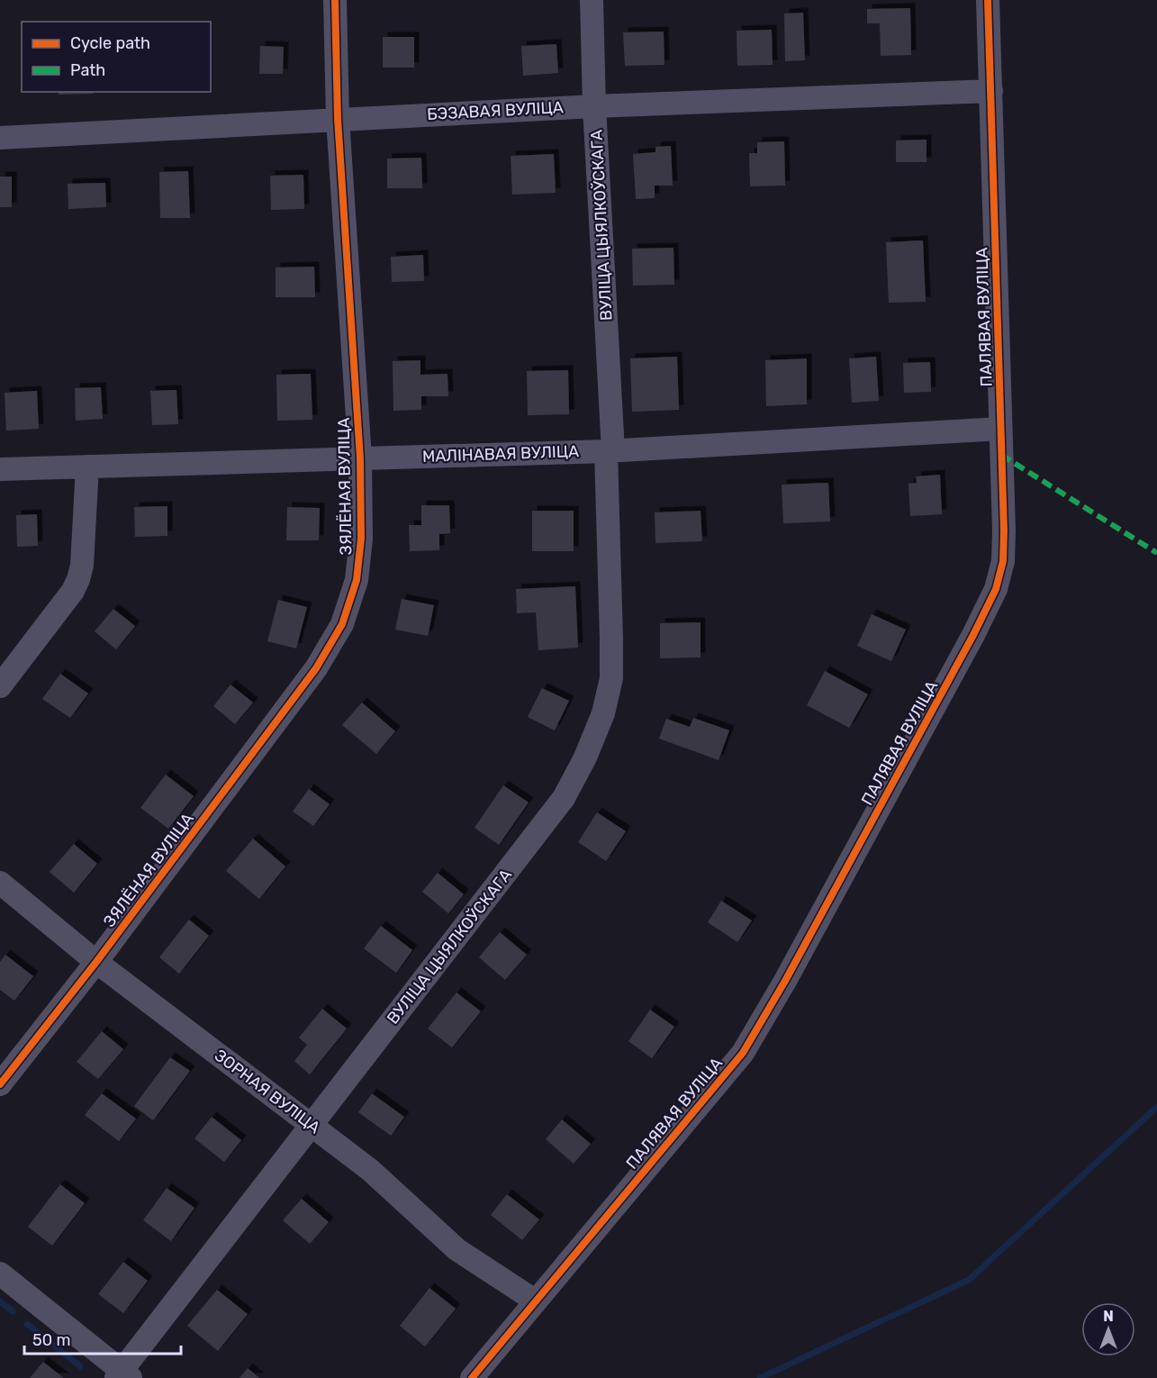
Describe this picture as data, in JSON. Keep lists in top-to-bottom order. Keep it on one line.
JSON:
{"streets":{"street":["БЭЗАВАЯ ВУЛІЦА","ВУЛІЦА ЦЫЯЛКОЎСКАГА","ПАЛЯВАЯ ВУЛІЦА","МАЛІНАВАЯ ВУЛІЦА","ЗЯЛЁНАЯ ВУЛІЦА","ЗОРНАЯ ВУЛІЦА"]},"crossings":[["БЭЗАВАЯ ВУЛІЦА","ВУЛІЦА ЦЫЯЛКОЎСКАГА"],["БЭЗАВАЯ ВУЛІЦА","ПАЛЯВАЯ ВУЛІЦА"],["БЭЗАВАЯ ВУЛІЦА","ЗЯЛЁНАЯ ВУЛІЦА"],["ВУЛІЦА ЦЫЯЛКОЎСКАГА","МАЛІНАВАЯ ВУЛІЦА"],["ВУЛІЦА ЦЫЯЛКОЎСКАГА","ЗОРНАЯ ВУЛІЦА"],["ПАЛЯВАЯ ВУЛІЦА","МАЛІНАВАЯ ВУЛІЦА"],["ПАЛЯВАЯ ВУЛІЦА","ЗОРНАЯ ВУЛІЦА"],["МАЛІНАВАЯ ВУЛІЦА","ЗЯЛЁНАЯ ВУЛІЦА"],["ЗЯЛЁНАЯ ВУЛІЦА","ЗОРНАЯ ВУЛІЦА"]],"legend":["Cycle path","Path"],"scale_bar":"50 m","north":"top"}
